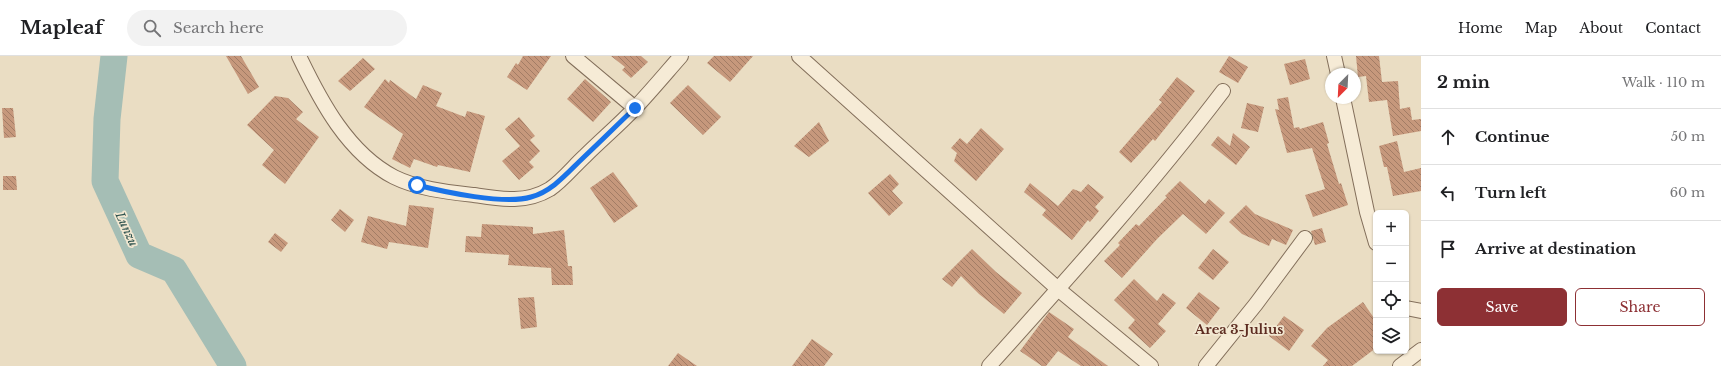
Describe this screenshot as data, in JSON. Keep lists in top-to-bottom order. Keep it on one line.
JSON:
{"districts":["Area 3-Julius"],"water":["Lunzu"],"north":"bottom left","page":{"header":"Mapleaf","search":"Search here","nav":["Home","Map","About","Contact"],"heading":["2 min","Walk · 110 m"],"list":[["Continue","50 m"],["Turn left","60 m"],"Arrive at destination"],"map_buttons":["+","−"],"buttons":["Save","Share"]}}
